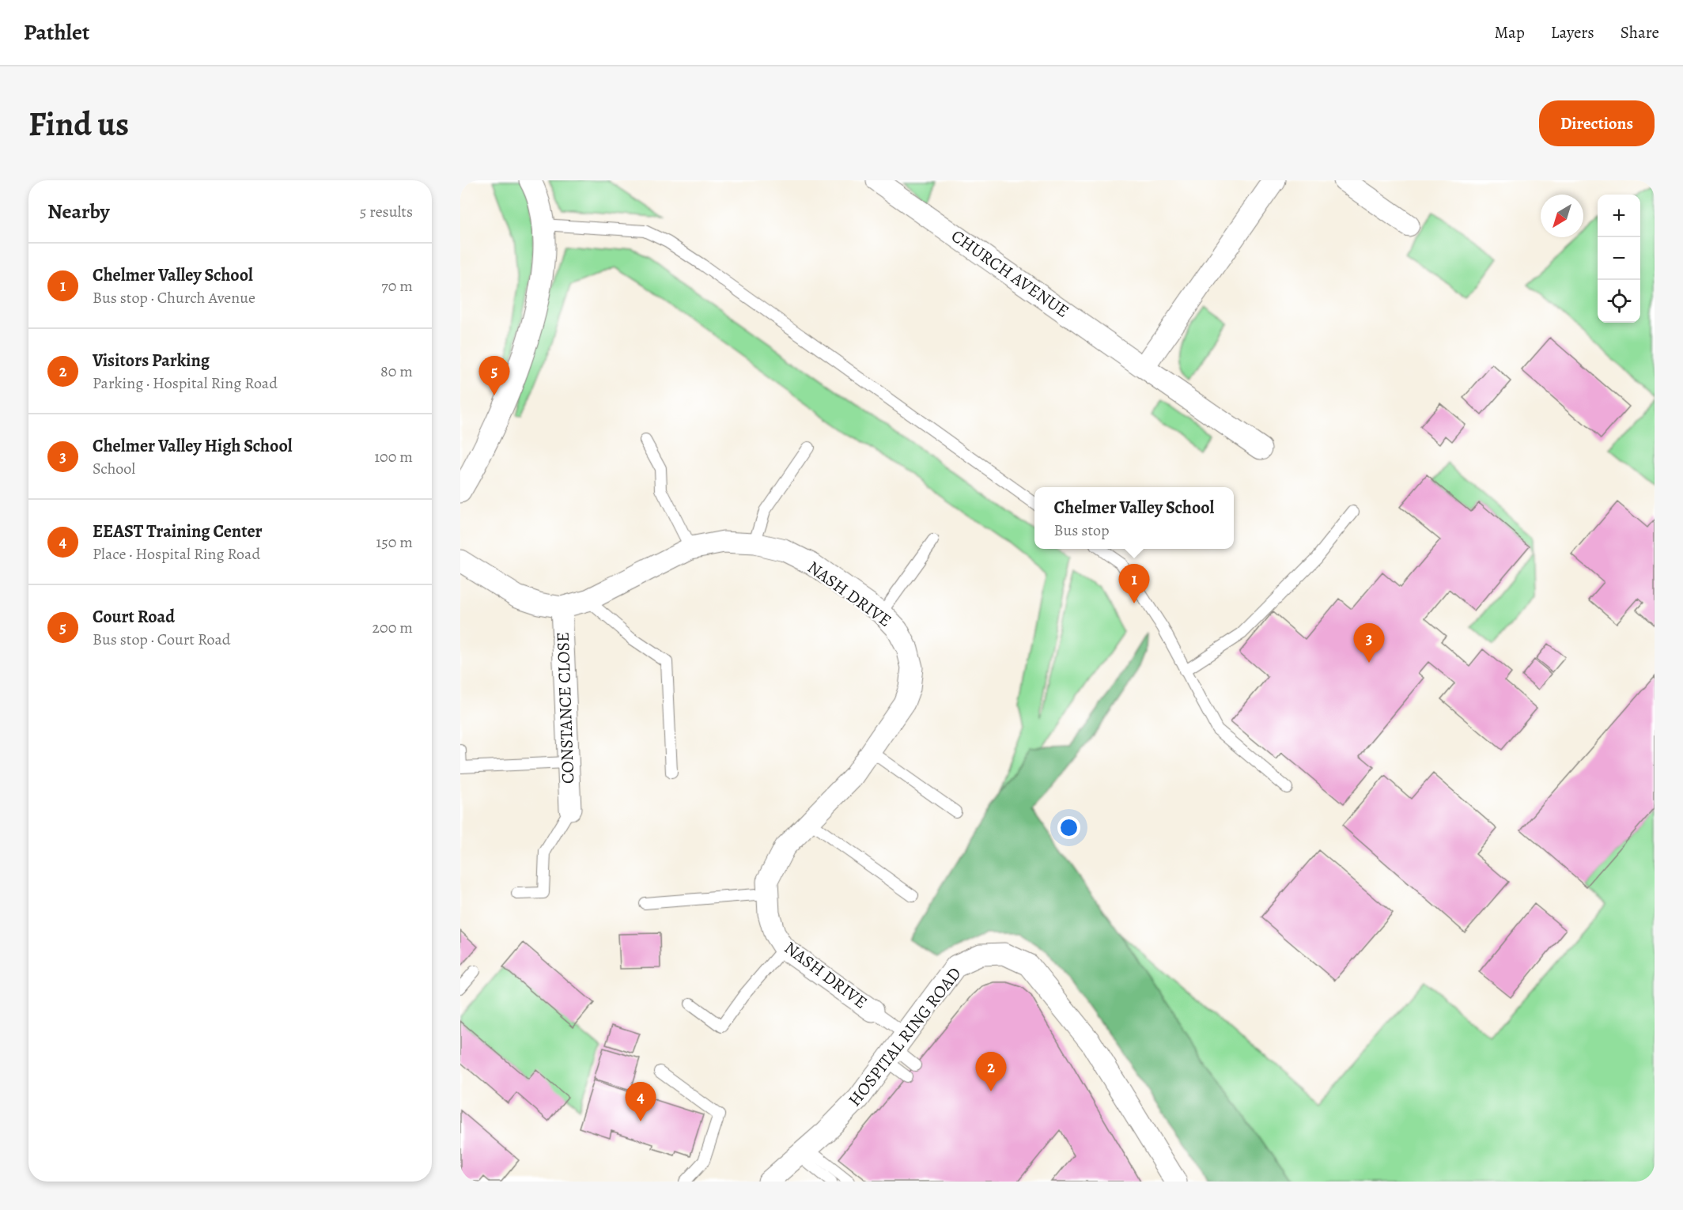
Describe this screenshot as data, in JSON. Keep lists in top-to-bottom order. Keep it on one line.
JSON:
{"streets":{"street":["CHURCH AVENUE","NASH DRIVE","CONSTANCE CLOSE","HOSPITAL RING ROAD"]},"crossings":[["NASH DRIVE","CONSTANCE CLOSE"]],"north":"bottom left","page":{"header":"Pathlet","nav":["Map","Layers","Share"],"buttons":"Directions","title":"Find us","heading":["Nearby","5 results"],"map_buttons":["+","−"],"list":[{"mark":"1","name":"Chelmer Valley School","note":"Bus stop · Church Avenue","value":"70 m"},{"mark":"2","name":"Visitors Parking","note":"Parking · Hospital Ring Road","value":"80 m"},{"mark":"3","name":"Chelmer Valley High School","note":"School","value":"100 m"},{"mark":"4","name":"EEAST Training Center","note":"Place · Hospital Ring Road","value":"150 m"},{"mark":"5","name":"Court Road","note":"Bus stop · Court Road","value":"200 m"}],"pins":["5","1","3","2","4"],"popup":["Chelmer Valley School","Bus stop"]}}
